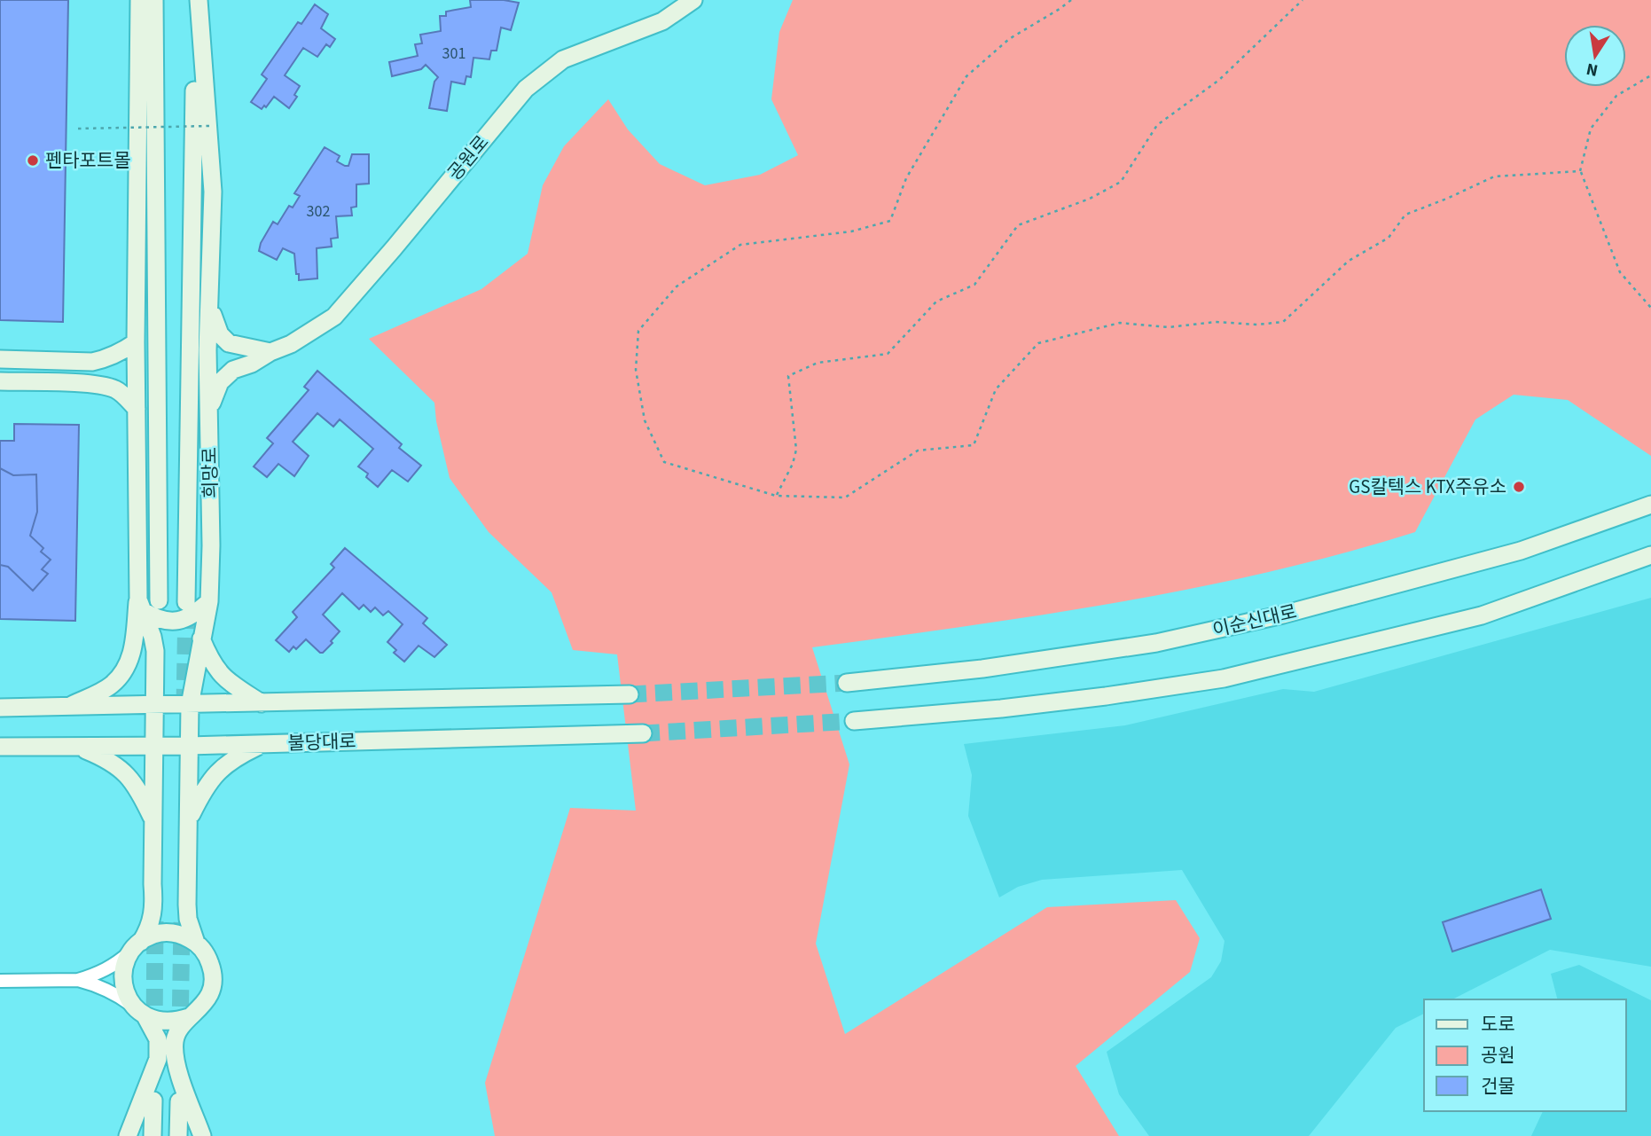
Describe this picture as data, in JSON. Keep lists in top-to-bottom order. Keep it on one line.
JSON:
{"streets":{"main road":["공원로","희망로","이순신대로","불당대로"]},"crossings":[["공원로","희망로"],["희망로","불당대로"]],"places":["펜타포트몰","GS칼텍스 KTX주유소"],"house_numbers":["301","302"],"legend":["도로","공원","건물"],"north":"bottom"}
